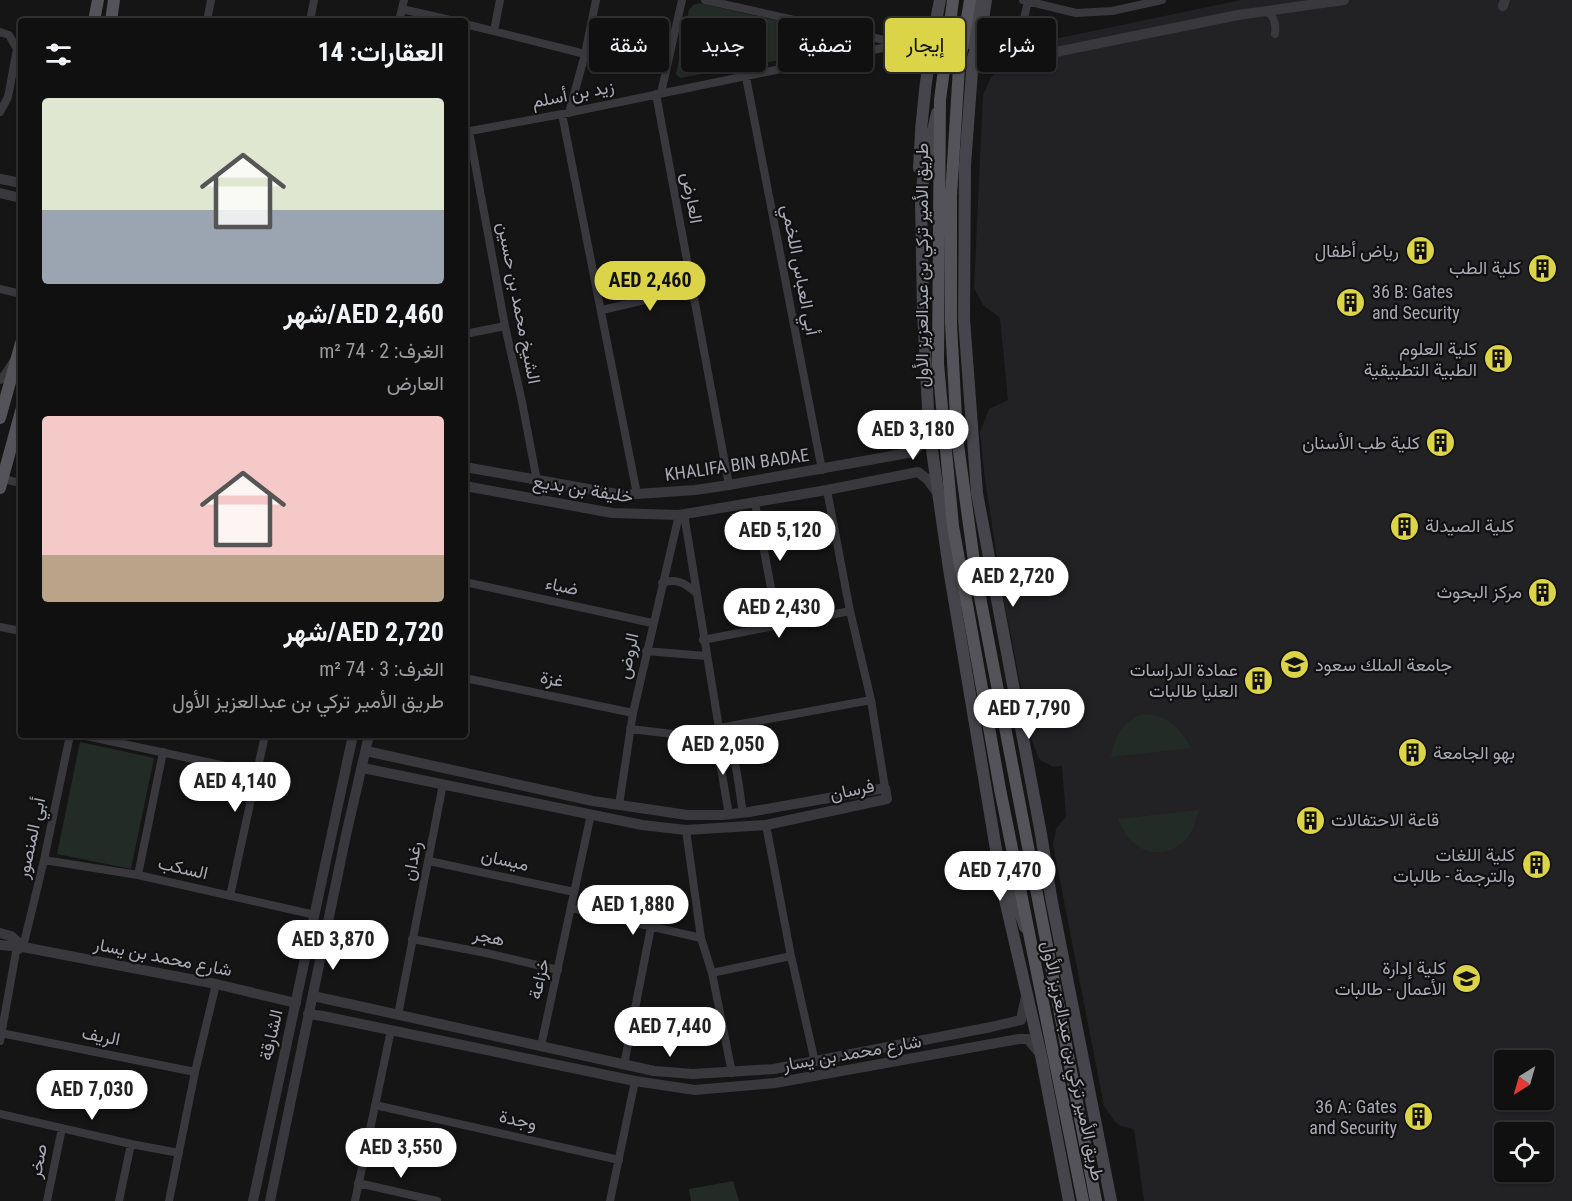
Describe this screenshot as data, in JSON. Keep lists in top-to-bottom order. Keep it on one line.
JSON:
{"streets":{"main road":["طريق الأمير تركي بن عبدالعزيز الأول"],"street":["زيد بن أسلم","العارض","أبي العباس اللخمي","الشيخ محمد بن حسين","KHALIFA BIN BADAE","خليفة بن بديع","ضباء","الروض","غزة","فرسان","أبي المنصور","ميسان","رغدان","السكب","هجر","شارع محمد بن يسار","خزاعة","الشارقة","الريف","وجدة","صخر"]},"crossings":[["زيد بن أسلم","العارض"],["زيد بن أسلم","أبي العباس اللخمي"],["العارض","KHALIFA BIN BADAE"],["أبي العباس اللخمي","KHALIFA BIN BADAE"],["الشيخ محمد بن حسين","KHALIFA BIN BADAE"],["خليفة بن بديع","الروض"],["ضباء","الروض"],["الروض","غزة"],["الروض","فرسان"],["فرسان","رغدان"],["فرسان","خزاعة"],["فرسان","الشارقة"],["أبي المنصور","السكب"],["أبي المنصور","شارع محمد بن يسار"],["أبي المنصور","الريف"],["ميسان","رغدان"],["ميسان","خزاعة"],["رغدان","هجر"],["رغدان","شارع محمد بن يسار"],["السكب","الشارقة"],["هجر","خزاعة"],["شارع محمد بن يسار","خزاعة"],["شارع محمد بن يسار","الشارقة"]],"places":{"building":["رياض أطفال","كلية الطب","36 B: Gates and Security","كلية العلوم الطبية التطبيقية","كلية طب الأسنان","كلية الصيدلة","مركز البحوث","عمادة الدراسات العليا طالبات","بهو الجامعة","قاعة الاحتفالات","كلية اللغات والترجمة - طالبات","36 A: Gates and Security"],"school or university":["جامعة الملك سعود","كلية إدارة الأعمال - طالبات"]},"north":"bottom left","page":{"chip":["شراء","إيجار","تصفية","جديد","شقة"],"heading":"العقارات: 14","list":[{"name":"AED 2,460/شهر","note":"الغرف: 2 · 74 m² · العارض"},{"name":"AED 2,720/شهر","note":"الغرف: 3 · 74 m² · طريق الأمير تركي بن عبدالعزيز الأول"}],"price":["AED 2,460","AED 3,180","AED 5,120","AED 2,720","AED 2,430","AED 7,790","AED 2,050","AED 4,140","AED 7,470","AED 1,880","AED 3,870","AED 7,440","AED 7,030","AED 3,550"]}}
